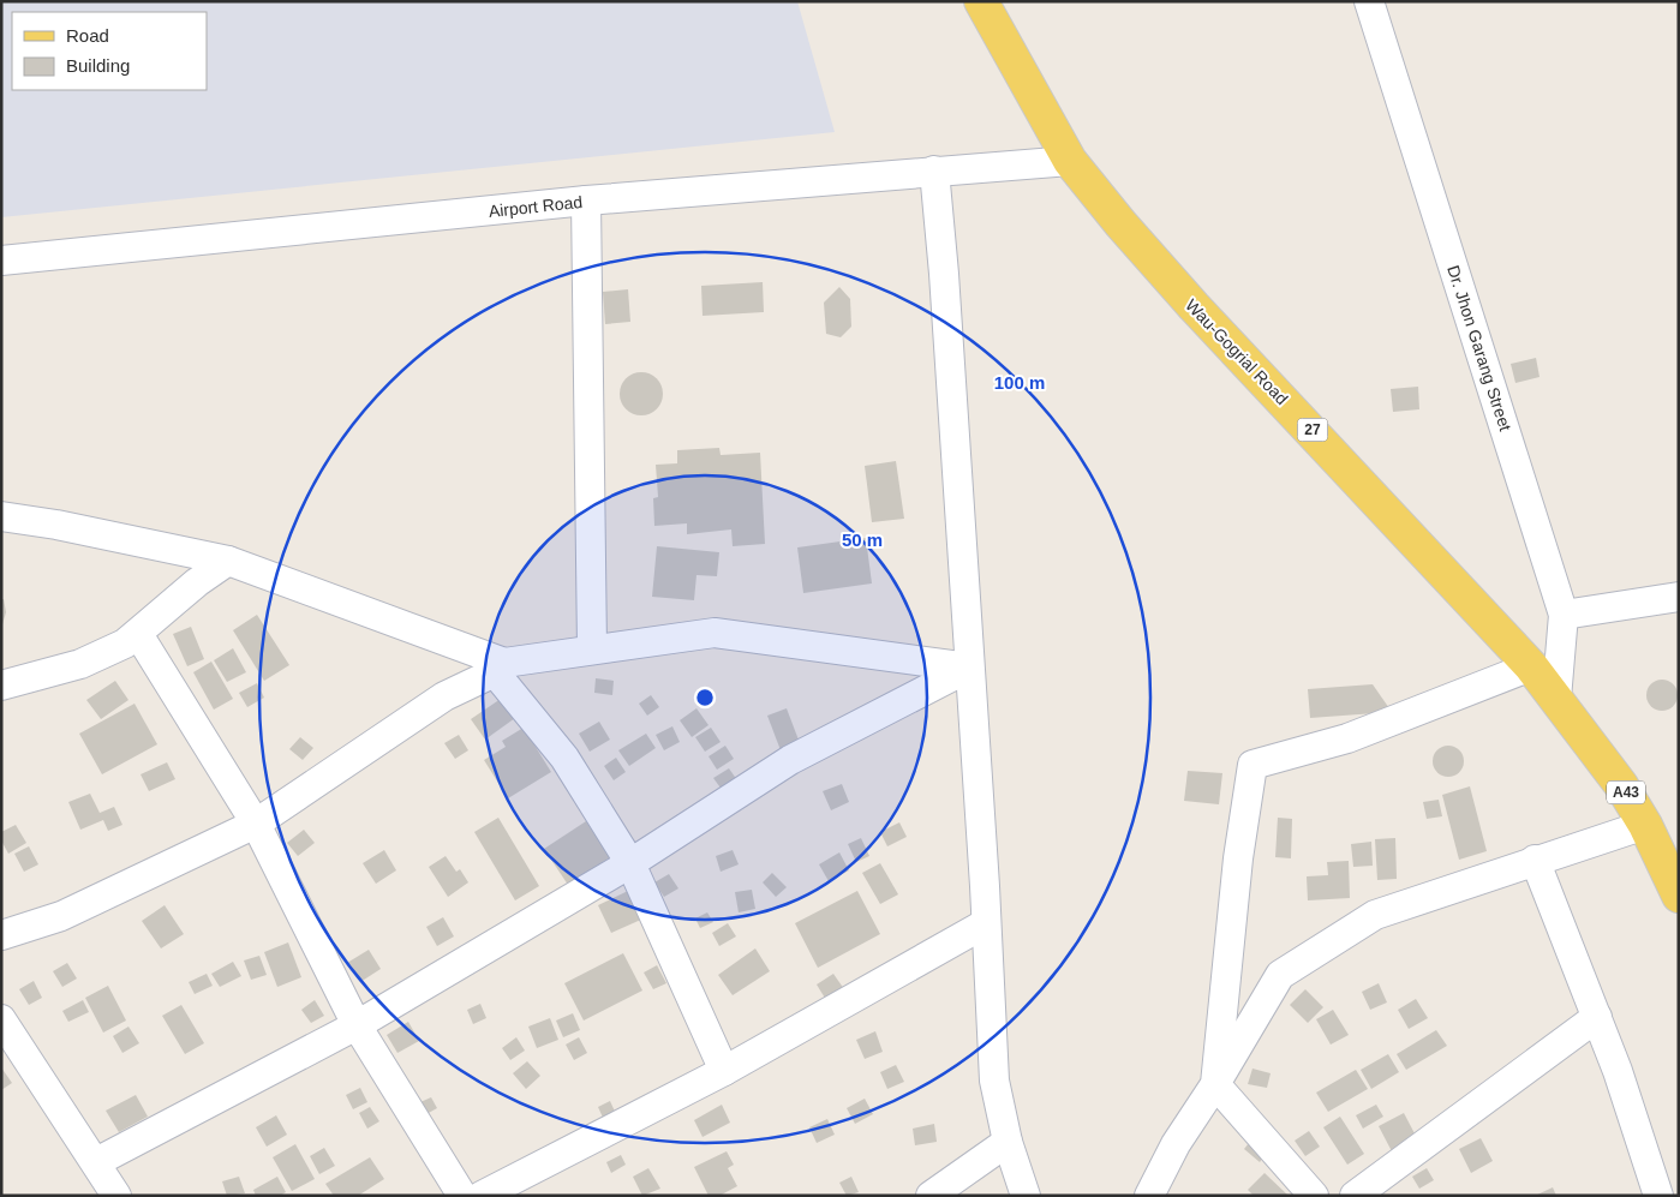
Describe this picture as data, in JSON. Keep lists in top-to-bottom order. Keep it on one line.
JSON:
{"streets":{"main road":["Wau-Gogrial Road","27","A43"],"street":["Airport Road","Dr. Jhon Garang Street"]},"crossings":[["Airport Road","Wau-Gogrial Road"],["Dr. Jhon Garang Street","Wau-Gogrial Road"],["Dr. Jhon Garang Street","A43"],["Wau-Gogrial Road","A43"]],"legend":["Road","Building"],"rings":["100 m","50 m"]}
